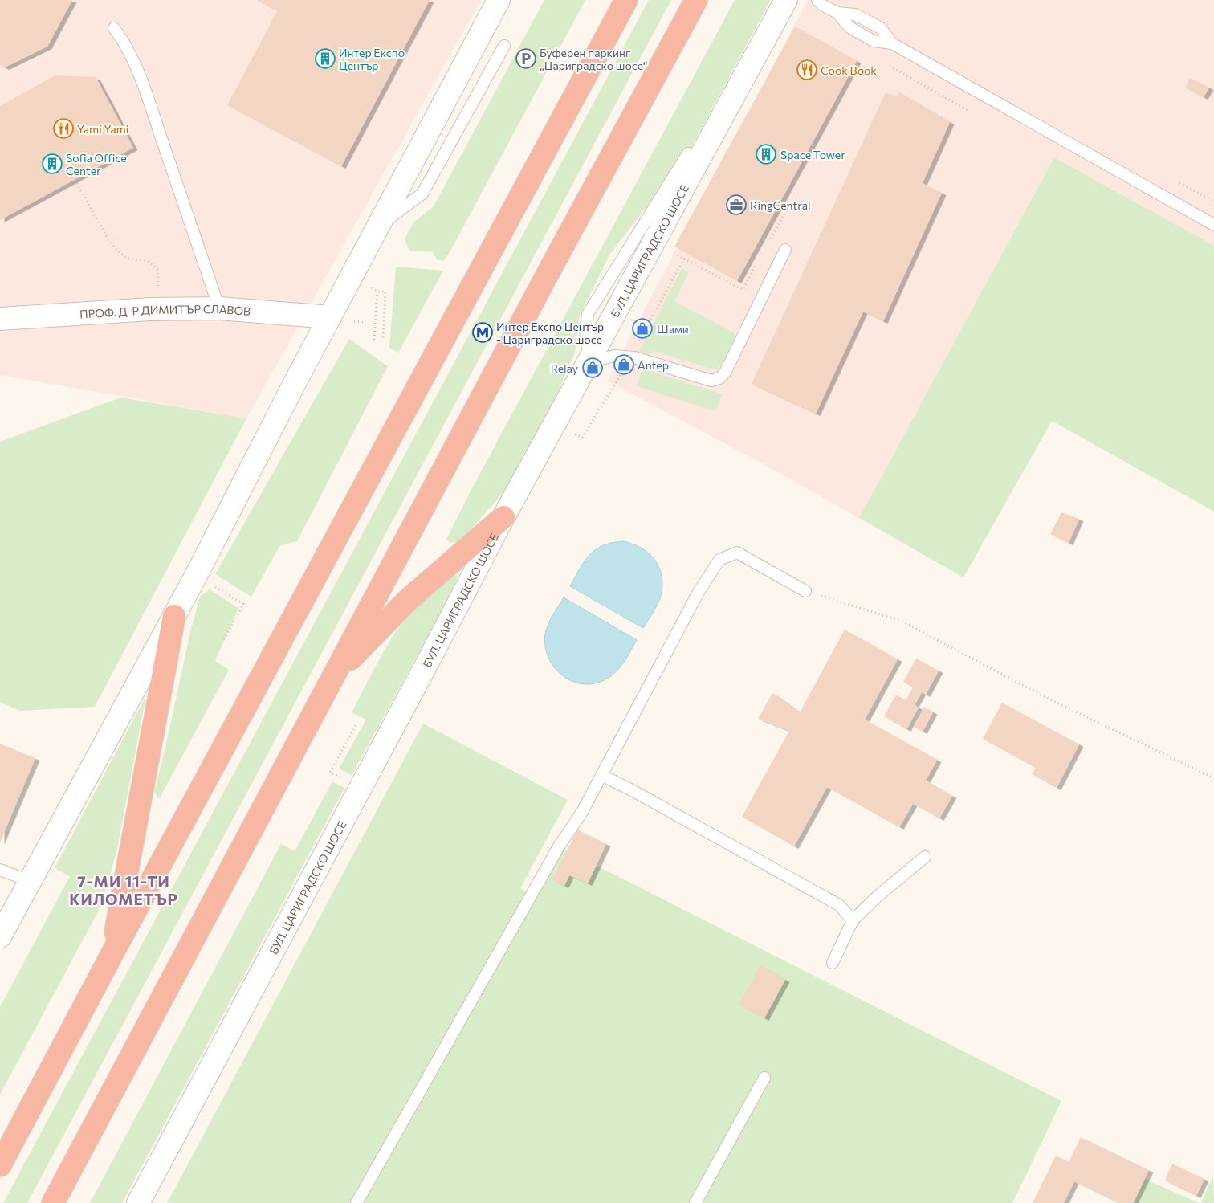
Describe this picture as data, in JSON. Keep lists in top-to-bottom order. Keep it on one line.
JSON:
{"streets":{"street":["БУЛ. ЦАРИГРАДСКО ШОСЕ","ПРОФ. Д-Р ДИМИТЪР СЛАВОВ"]},"districts":["7-МИ 11-ТИ КИЛОМЕТЪР"],"places":{"building":["Интер Експо Център","Space Tower","Sofia Office Center"],"parking":["Буферен паркинг „Цариградско шосе“"],"restaurant":["Cook Book","Yami Yami"],"office":["RingCentral"],"shop":["Шами","Antep","Relay"],"metro station":["Интер Експо Център - Цариградско шосе"]}}
